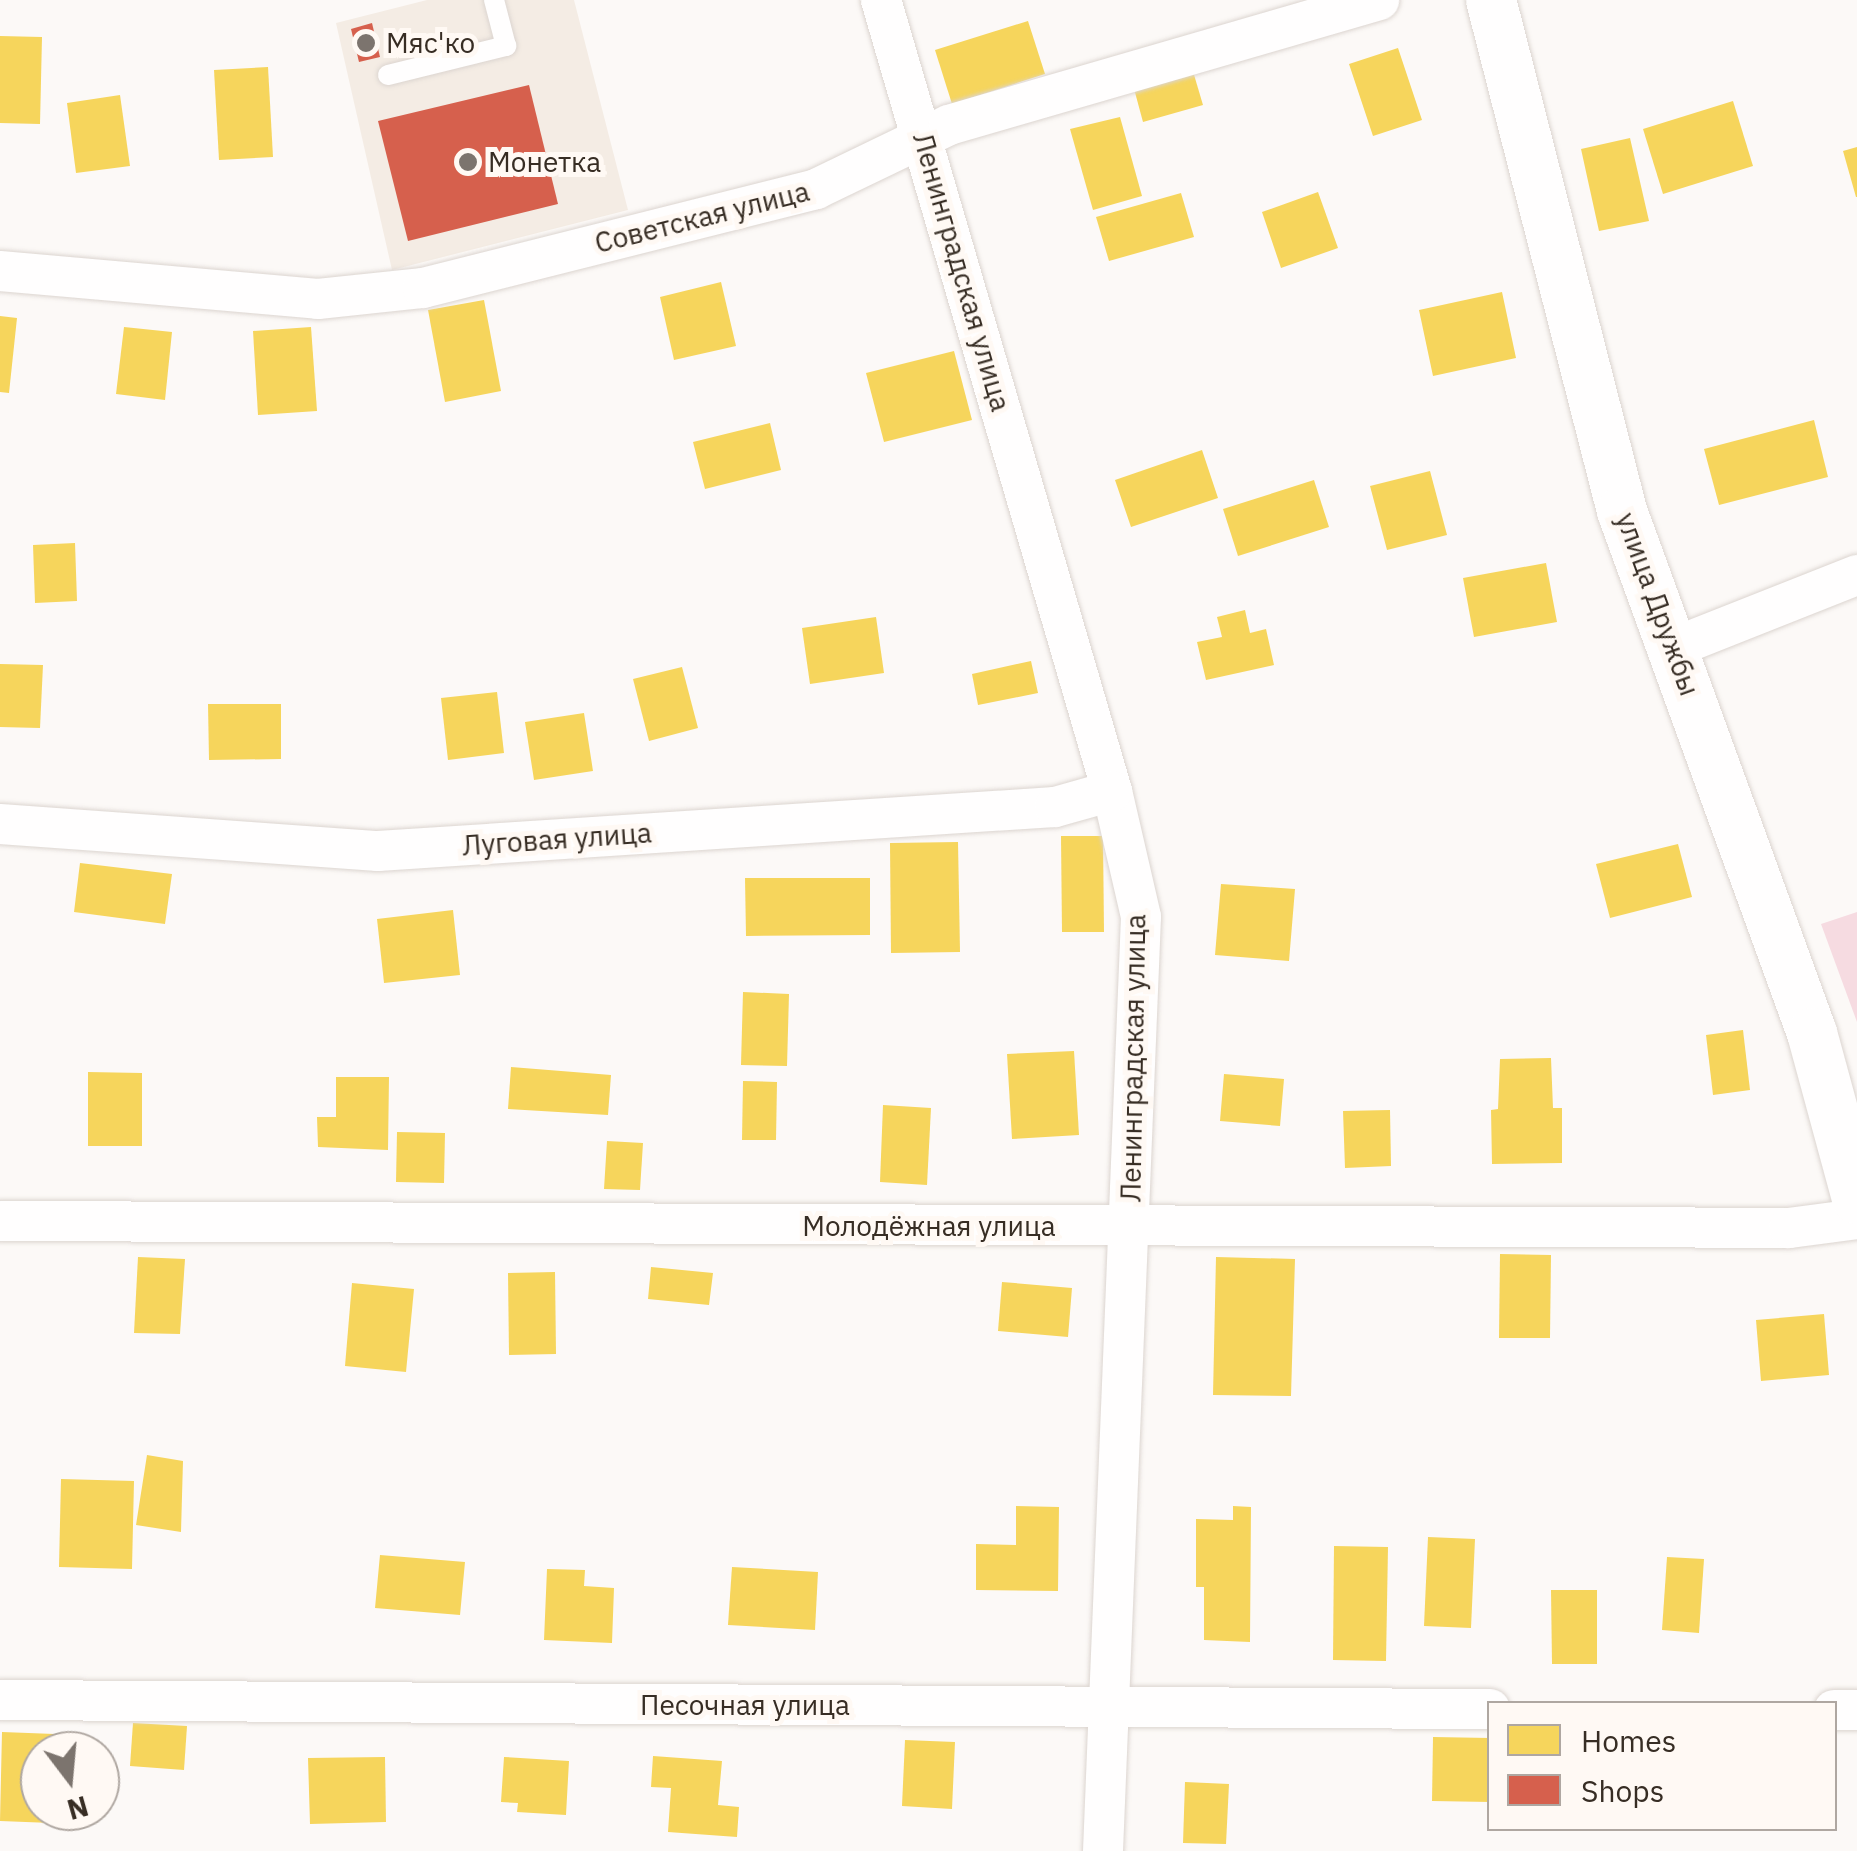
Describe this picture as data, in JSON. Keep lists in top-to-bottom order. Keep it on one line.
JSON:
{"streets":{"street":["Советская улица","Ленинградская улица","улица Дружбы","Луговая улица","Молодёжная улица","Песочная улица"]},"crossings":[["Советская улица","Ленинградская улица"],["Ленинградская улица","Луговая улица"],["Ленинградская улица","Молодёжная улица"],["Ленинградская улица","Песочная улица"]],"places":["Мяс'ко","Монетка"],"legend":["Homes","Shops"],"north":"bottom"}
